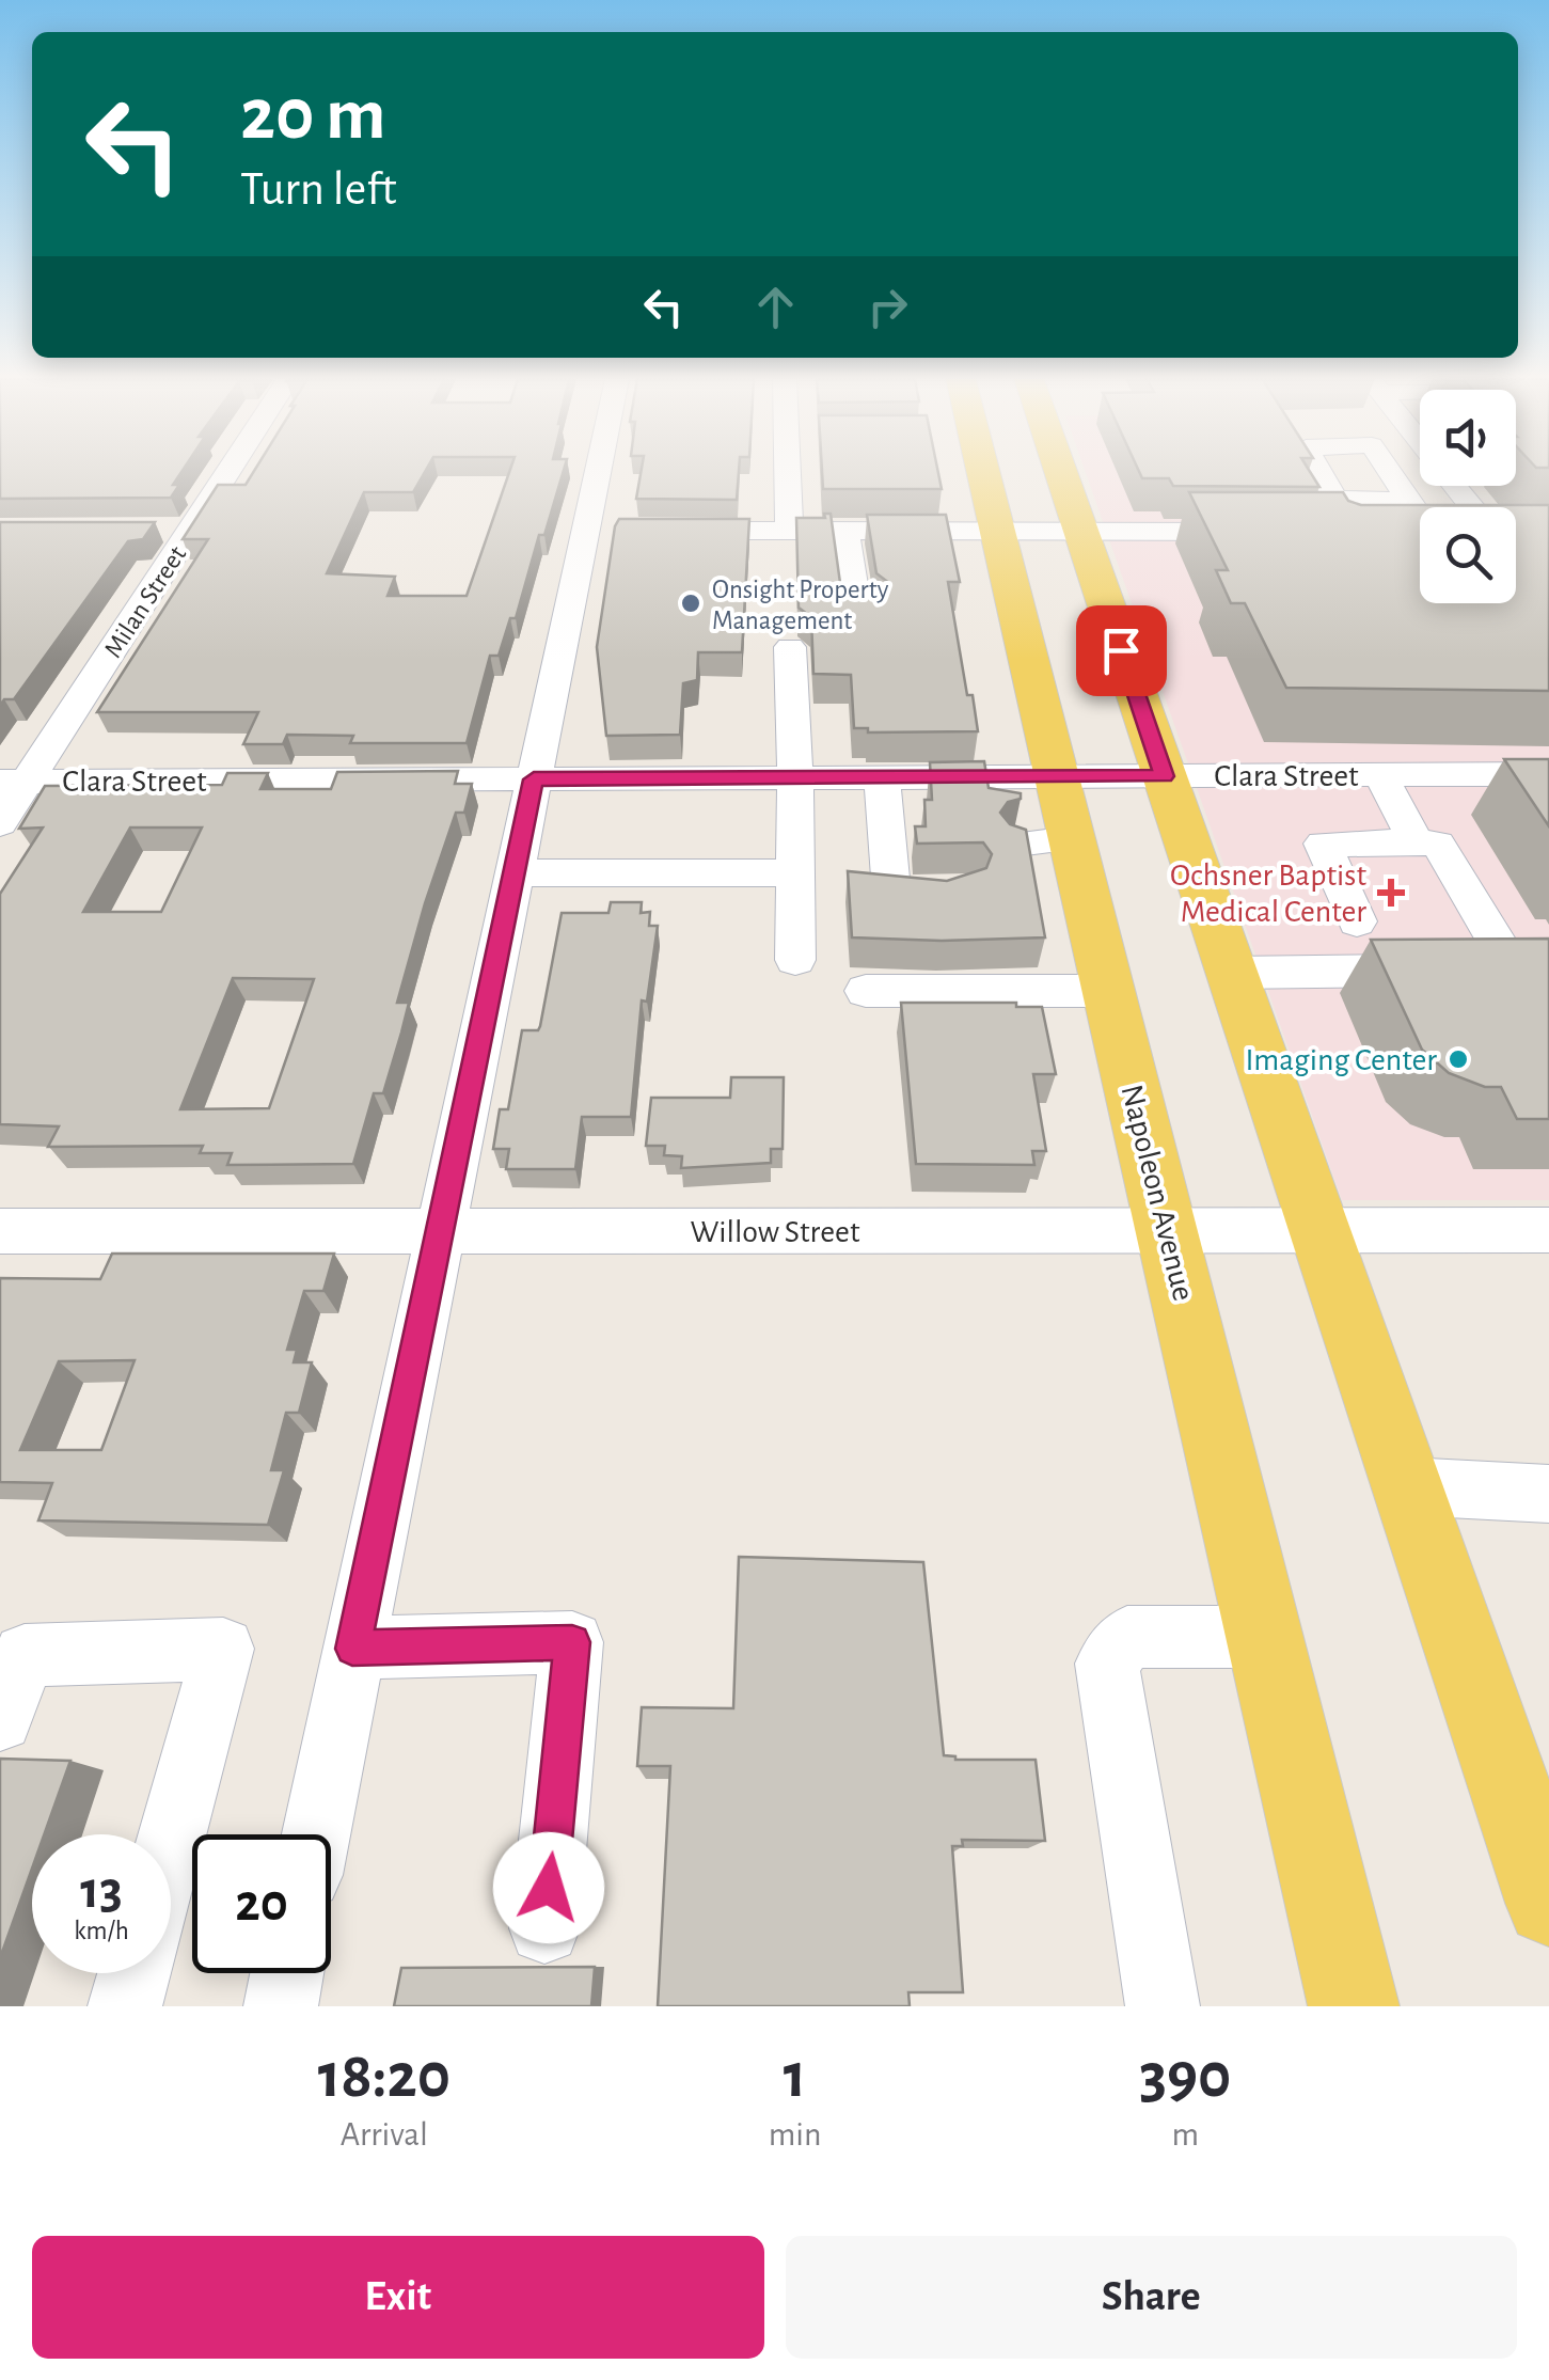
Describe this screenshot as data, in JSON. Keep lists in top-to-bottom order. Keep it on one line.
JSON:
{"streets":{"main road":["Napoleon Avenue"],"street":["Milan Street","Clara Street","Willow Street"]},"crossings":[["Milan Street","Clara Street"],["Clara Street","Napoleon Avenue"],["Napoleon Avenue","Willow Street"]],"places":{"other":["Onsight Property Management","Imaging Center"],"health":["Ochsner Baptist Medical Center"]},"page":{"turn":["20 m","Turn left"],"speed":"13 km/h","limit":"20","eta":["18:20","Arrival","1","min","390","m"],"buttons":["Exit","Share"]}}
